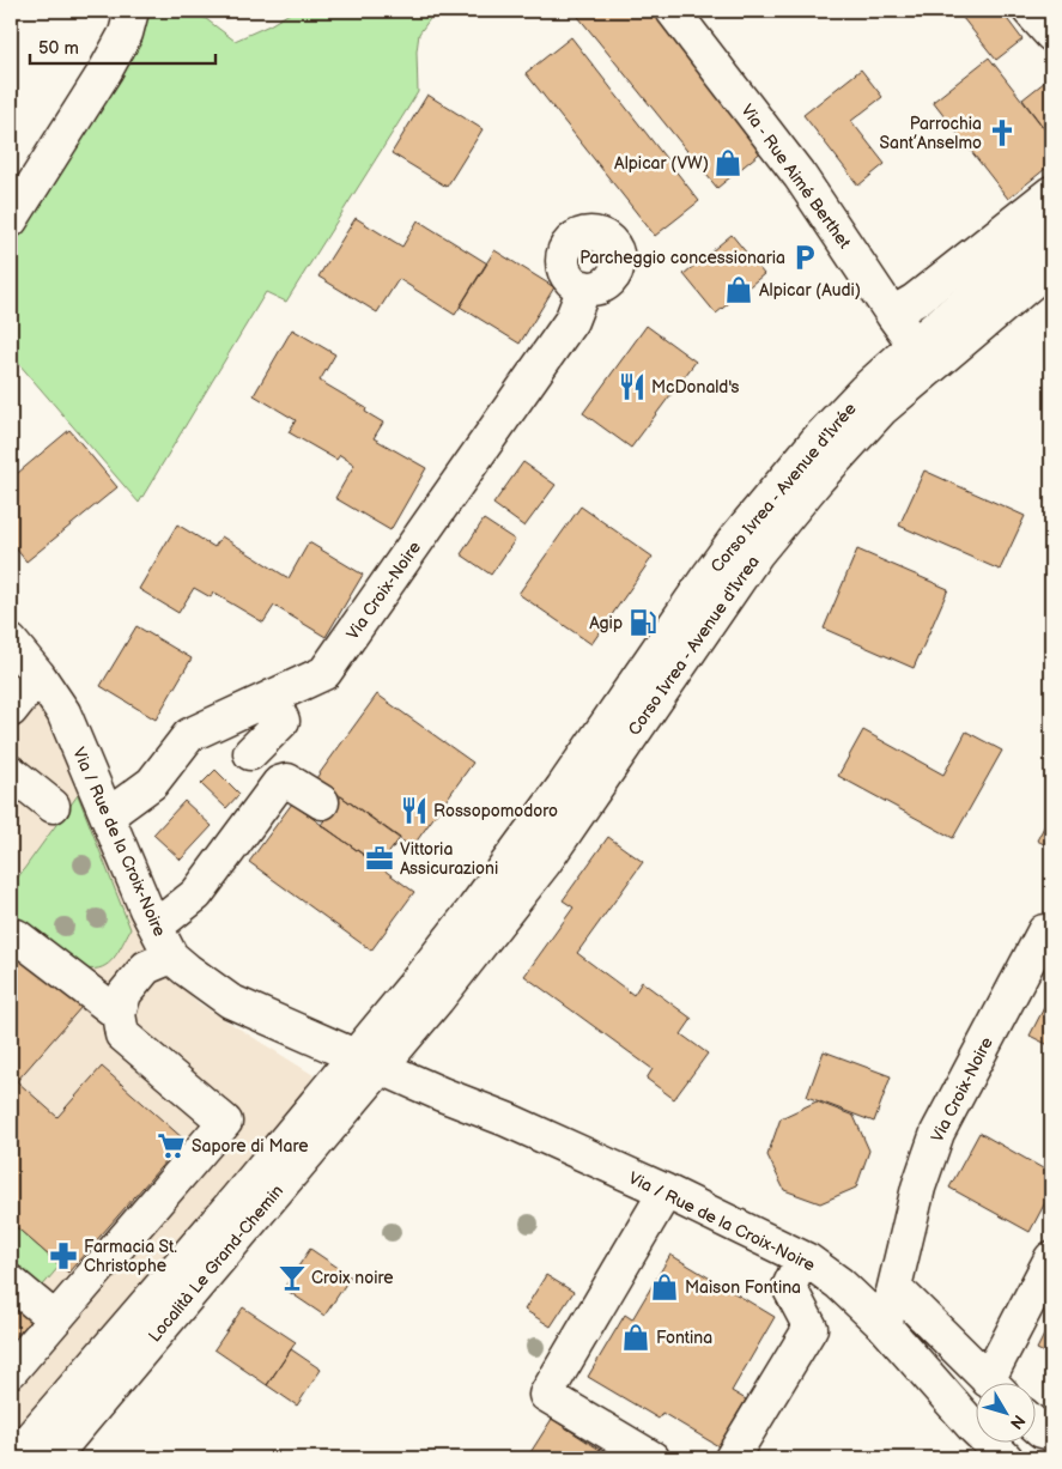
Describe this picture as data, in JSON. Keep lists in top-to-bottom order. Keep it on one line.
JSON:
{"streets":{"main road":["Via - Rue Aimé Berthet","Corso Ivrea - Avenue d'Ivrée","Via Croix-Noire","Corso Ivrea - Avenue d'Ivrea","Via / Rue de la Croix-Noire","Località Le Grand-Chemin"]},"crossings":[["Via - Rue Aimé Berthet","Corso Ivrea - Avenue d'Ivrée"],["Corso Ivrea - Avenue d'Ivrée","Corso Ivrea - Avenue d'Ivrea"],["Corso Ivrea - Avenue d'Ivrée","Via / Rue de la Croix-Noire"],["Corso Ivrea - Avenue d'Ivrée","Località Le Grand-Chemin"],["Via Croix-Noire","Via / Rue de la Croix-Noire"],["Corso Ivrea - Avenue d'Ivrea","Via / Rue de la Croix-Noire"],["Corso Ivrea - Avenue d'Ivrea","Località Le Grand-Chemin"],["Via / Rue de la Croix-Noire","Località Le Grand-Chemin"]],"places":{"church":["Parrochia Sant’Anselmo"],"shop":["Alpicar (VW)","Alpicar (Audi)","Maison Fontina","Fontina"],"parking":["Parcheggio concessionaria"],"restaurant":["McDonald's","Rossopomodoro"],"fuel station":["Agip"],"office":["Vittoria Assicurazioni"],"supermarket":["Sapore di Mare"],"pharmacy":["Farmacia St. Christophe"],"bar":["Croix noire"]},"scale_bar":"50 m","north":"bottom right"}
